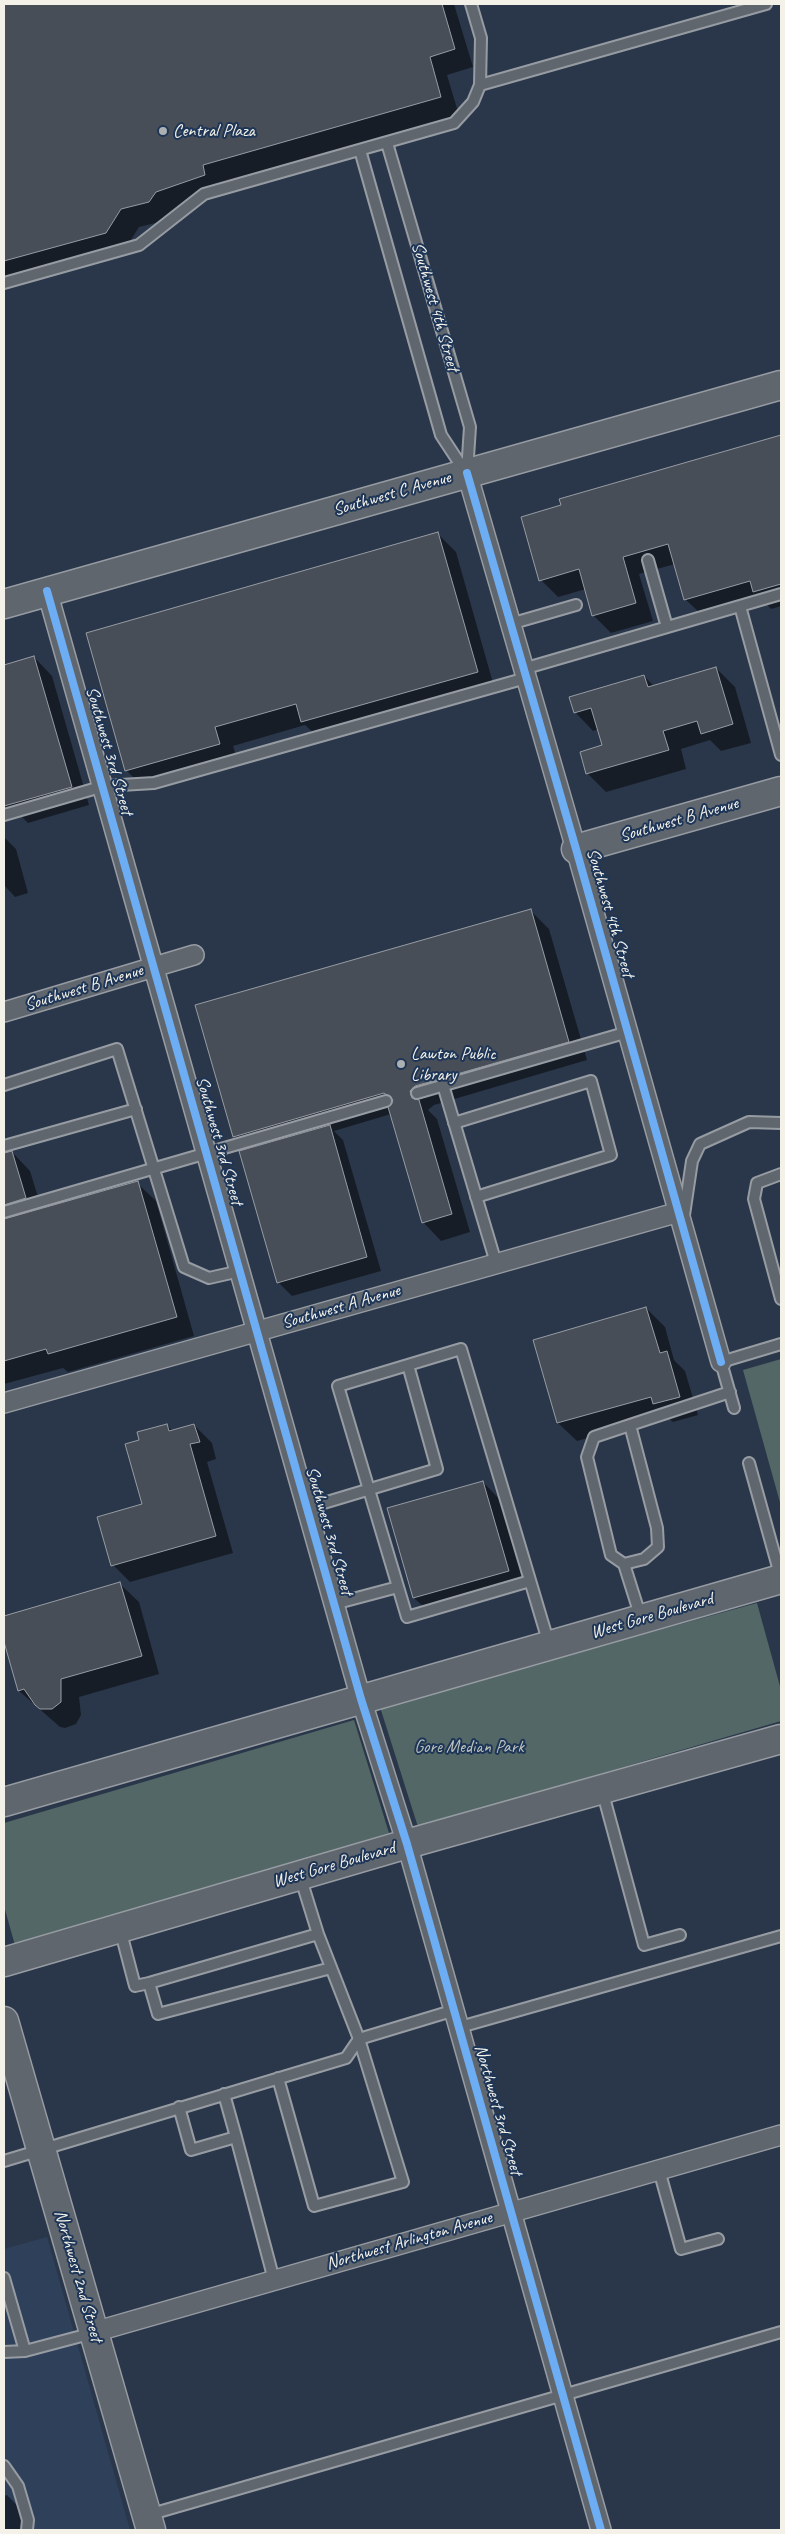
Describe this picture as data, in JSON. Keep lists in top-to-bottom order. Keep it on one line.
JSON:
{"streets":{"main road":["Southwest C Avenue","Southwest B Avenue","West Gore Boulevard","Northwest 2nd Street"],"street":["Southwest 4th Street","Southwest 3rd Street","Southwest A Avenue","Northwest 3rd Street","Northwest Arlington Avenue"]},"crossings":[["Southwest 4th Street","Southwest C Avenue"],["Southwest 4th Street","Southwest B Avenue"],["Southwest 4th Street","Southwest A Avenue"],["Southwest C Avenue","Southwest 3rd Street"],["Southwest 3rd Street","Southwest B Avenue"],["Southwest 3rd Street","Southwest A Avenue"],["Southwest 3rd Street","West Gore Boulevard"],["Southwest 3rd Street","Northwest 3rd Street"],["West Gore Boulevard","Northwest 3rd Street"],["Northwest 3rd Street","Northwest Arlington Avenue"],["Northwest Arlington Avenue","Northwest 2nd Street"]],"parks":["Gore Median Park"],"places":["Central Plaza","Lawton Public Library"]}
